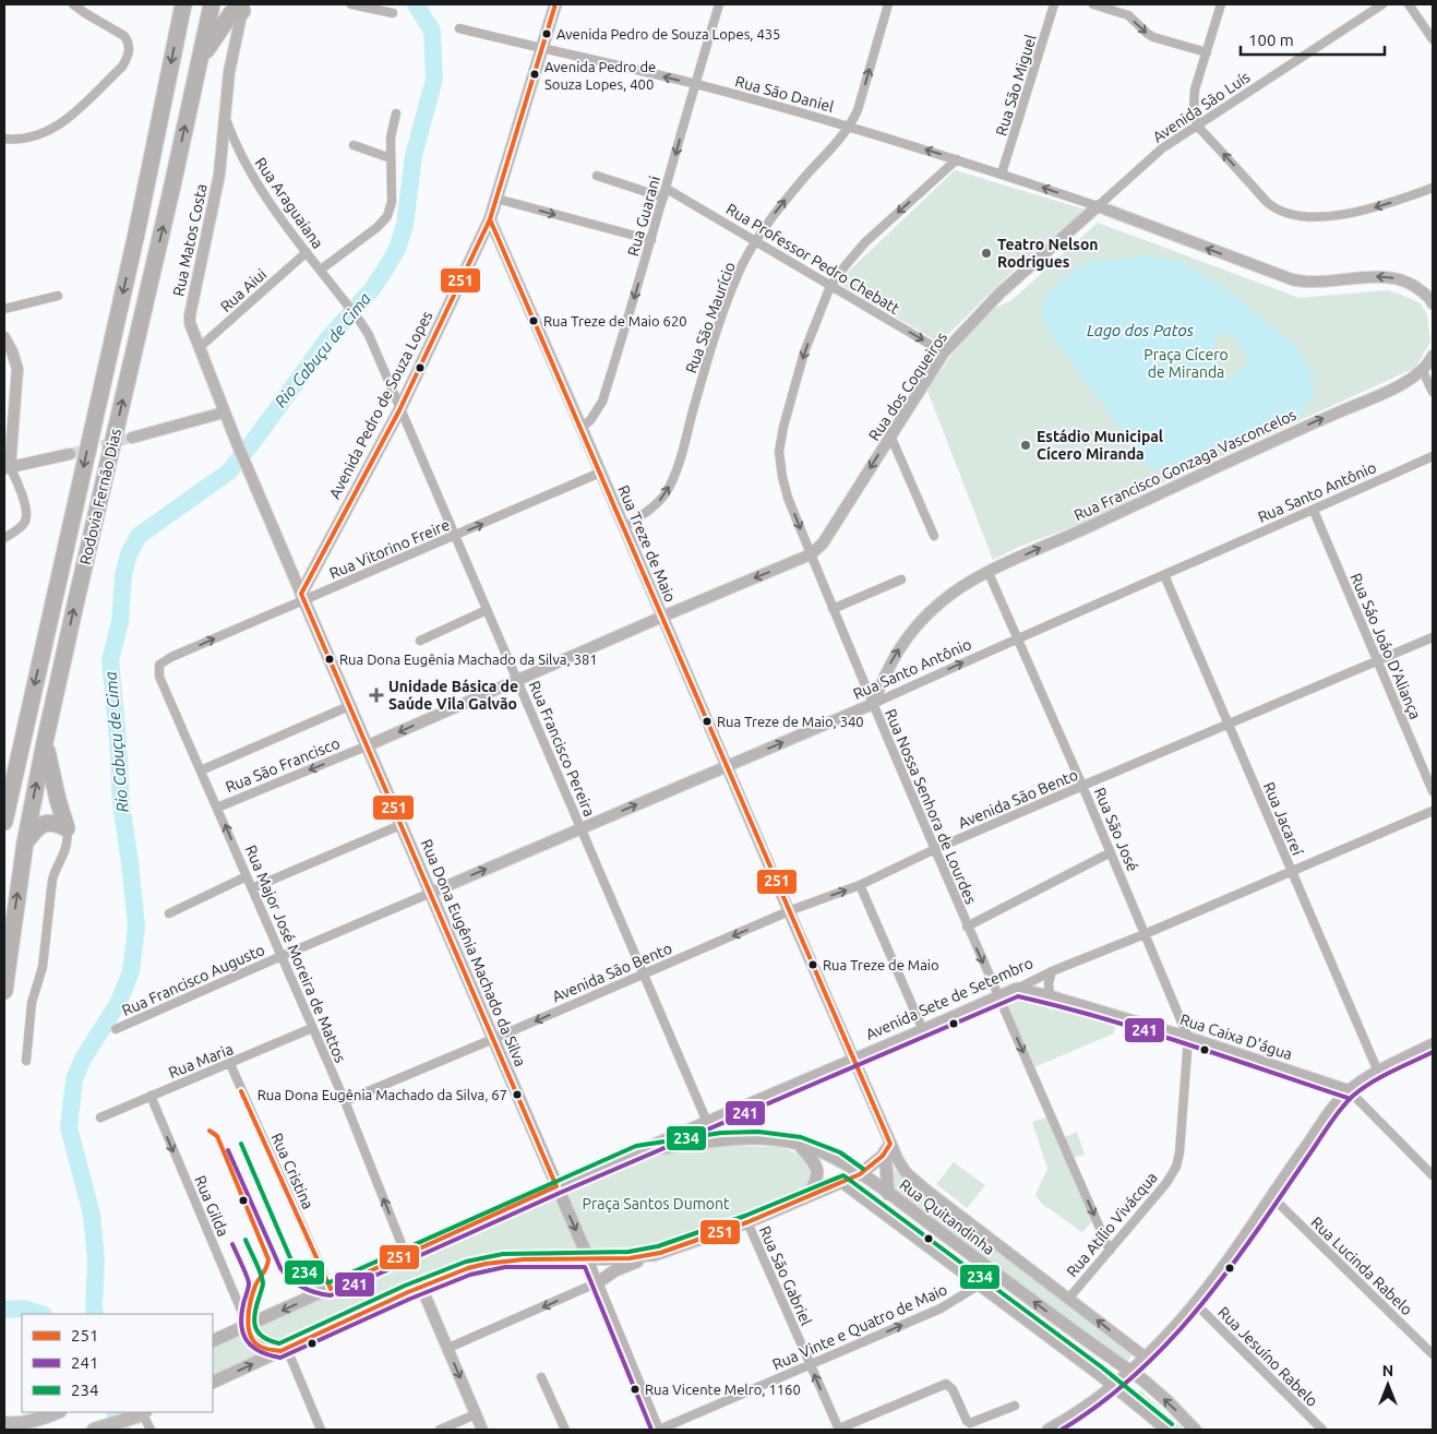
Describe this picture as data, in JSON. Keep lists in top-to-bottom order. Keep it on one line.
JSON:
{"streets":{"highway":["Rodovia Fernão Dias"],"main road":["Avenida Pedro de Souza Lopes","Rua Dona Eugênia Machado da Silva","Avenida Sete de Setembro","Rua Caixa D'água","Rua Quitandinha"],"street":["Rua São Miguel","Rua São Daniel","Avenida São Luís","Rua Araguaiana","Rua Guarani","Rua Matos Costa","Rua Professor Pedro Chebatt","Rua Aiui","Rua São Maurício","Rua dos Coqueiros","Rua Francisco Gonzaga Vasconcelos","Rua Santo Antônio","Rua Treze de Maio","Rua Vitorino Freire","Rua Sáo Joáo D'Aliança","Rua Francisco Pereira","Rua São Francisco","Avenida São Bento","Rua Nossa Senhora de Lourdes","Rua Jacareí","Rua São José","Rua Major José Moreira de Mattos","Rua Francisco Augusto","Rua Maria","Rua Cristina","Rua Gilda","Rua Atílio Vivácqua","Rua Lucinda Rabelo","Rua São Gabriel","Rua Vinte e Quatro de Maio","Rua Jesuíno Rabelo"]},"crossings":[["Rua São Miguel","Rua São Daniel"],["Rua São Daniel","Avenida São Luís"],["Rua São Daniel","Rua Guarani"],["Rua São Daniel","Rua São Maurício"],["Rua São Daniel","Rua dos Coqueiros"],["Rua São Daniel","Avenida Pedro de Souza Lopes"],["Rua São Daniel","Rua Nossa Senhora de Lourdes"],["Avenida São Luís","Rua dos Coqueiros"],["Rua Araguaiana","Rua Matos Costa"],["Rua Araguaiana","Rua Aiui"],["Rua Araguaiana","Rua Francisco Pereira"],["Rua Guarani","Rua Professor Pedro Chebatt"],["Rua Guarani","Rua Treze de Maio"],["Rua Matos Costa","Rua Aiui"],["Rua Matos Costa","Rua Dona Eugênia Machado da Silva"],["Rua Professor Pedro Chebatt","Rua São Maurício"],["Rua Professor Pedro Chebatt","Rua dos Coqueiros"],["Rua Professor Pedro Chebatt","Rua Nossa Senhora de Lourdes"],["Rua São Maurício","Rua Treze de Maio"],["Rua dos Coqueiros","Rua São Francisco"],["Rua dos Coqueiros","Rua Nossa Senhora de Lourdes"],["Avenida Pedro de Souza Lopes","Rua Treze de Maio"],["Avenida Pedro de Souza Lopes","Rua Vitorino Freire"],["Avenida Pedro de Souza Lopes","Rua Francisco Pereira"],["Avenida Pedro de Souza Lopes","Rua Dona Eugênia Machado da Silva"],["Rua Francisco Gonzaga Vasconcelos","Rua Santo Antônio"],["Rua Francisco Gonzaga Vasconcelos","Rua Nossa Senhora de Lourdes"],["Rua Francisco Gonzaga Vasconcelos","Rua São José"],["Rua Santo Antônio","Rua Treze de Maio"],["Rua Santo Antônio","Rua Sáo Joáo D'Aliança"],["Rua Santo Antônio","Rua Francisco Pereira"],["Rua Santo Antônio","Rua Nossa Senhora de Lourdes"],["Rua Santo Antônio","Rua Jacareí"],["Rua Santo Antônio","Rua São José"],["Rua Santo Antônio","Rua Dona Eugênia Machado da Silva"],["Rua Santo Antônio","Rua Major José Moreira de Mattos"],["Rua Santo Antônio","Rua Francisco Augusto"],["Rua Treze de Maio","Rua Vitorino Freire"],["Rua Treze de Maio","Rua São Francisco"],["Rua Treze de Maio","Avenida São Bento"],["Rua Treze de Maio","Avenida Sete de Setembro"],["Rua Treze de Maio","Rua Atílio Vivácqua"],["Rua Vitorino Freire","Rua Francisco Pereira"],["Rua Vitorino Freire","Rua Dona Eugênia Machado da Silva"],["Rua Vitorino Freire","Rua Major José Moreira de Mattos"],["Rua Sáo Joáo D'Aliança","Avenida São Bento"],["Rua Francisco Pereira","Rua São Francisco"],["Rua Francisco Pereira","Avenida São Bento"],["Rua Francisco Pereira","Avenida Sete de Setembro"],["Rua São Francisco","Rua Nossa Senhora de Lourdes"],["Rua São Francisco","Rua Dona Eugênia Machado da Silva"],["Rua São Francisco","Rua Major José Moreira de Mattos"],["Avenida São Bento","Rua Nossa Senhora de Lourdes"],["Avenida São Bento","Rua Jacareí"],["Avenida São Bento","Rua São José"],["Avenida São Bento","Rua Dona Eugênia Machado da Silva"],["Avenida São Bento","Rua Major José Moreira de Mattos"],["Rua Nossa Senhora de Lourdes","Avenida Sete de Setembro"],["Rua Nossa Senhora de Lourdes","Rua Atílio Vivácqua"],["Rua Jacareí","Avenida Sete de Setembro"],["Rua São José","Avenida Sete de Setembro"],["Rua São José","Rua Caixa D'água"],["Rua São José","Rua Atílio Vivácqua"],["Rua Dona Eugênia Machado da Silva","Avenida Sete de Setembro"],["Rua Major José Moreira de Mattos","Rua Francisco Augusto"],["Rua Major José Moreira de Mattos","Avenida Sete de Setembro"],["Rua Major José Moreira de Mattos","Rua Maria"],["Avenida Sete de Setembro","Rua Caixa D'água"],["Avenida Sete de Setembro","Rua Cristina"],["Avenida Sete de Setembro","Rua Gilda"],["Avenida Sete de Setembro","Rua Quitandinha"],["Rua Caixa D'água","Rua Atílio Vivácqua"],["Rua Maria","Rua Cristina"],["Rua Maria","Rua Gilda"],["Rua São Gabriel","Rua Vinte e Quatro de Maio"]],"one_way":["Rua São Daniel","Rua Guarani","Rua Professor Pedro Chebatt","Rua São Maurício","Rua Francisco Gonzaga Vasconcelos","Rua Santo Antônio","Rua Vitorino Freire","Rua Nossa Senhora de Lourdes","Rua Major José Moreira de Mattos","Rua Gilda","Rua Vinte e Quatro de Maio"],"water":["Lago dos Patos","Rio Cabuçu de Cima"],"parks":["Praça Cícero de Miranda","Praça Santos Dumont"],"places":{"other":["Avenida Pedro de Souza Lopes, 435","Avenida Pedro de Souza Lopes, 400","Teatro Nelson Rodrigues","Rua Treze de Maio 620","Estádio Municipal Cícero Miranda","Rua Dona Eugênia Machado da Silva, 381","Rua Treze de Maio, 340","Rua Treze de Maio","Rua Dona Eugênia Machado da Silva, 67","Rua Vicente Melro, 1160"],"health":["Unidade Básica de Saúde Vila Galvão"]},"lines":["transit line 251","transit line 241","transit line 234"],"legend":["251","241","234"],"scale_bar":"100 m","north":"top"}
